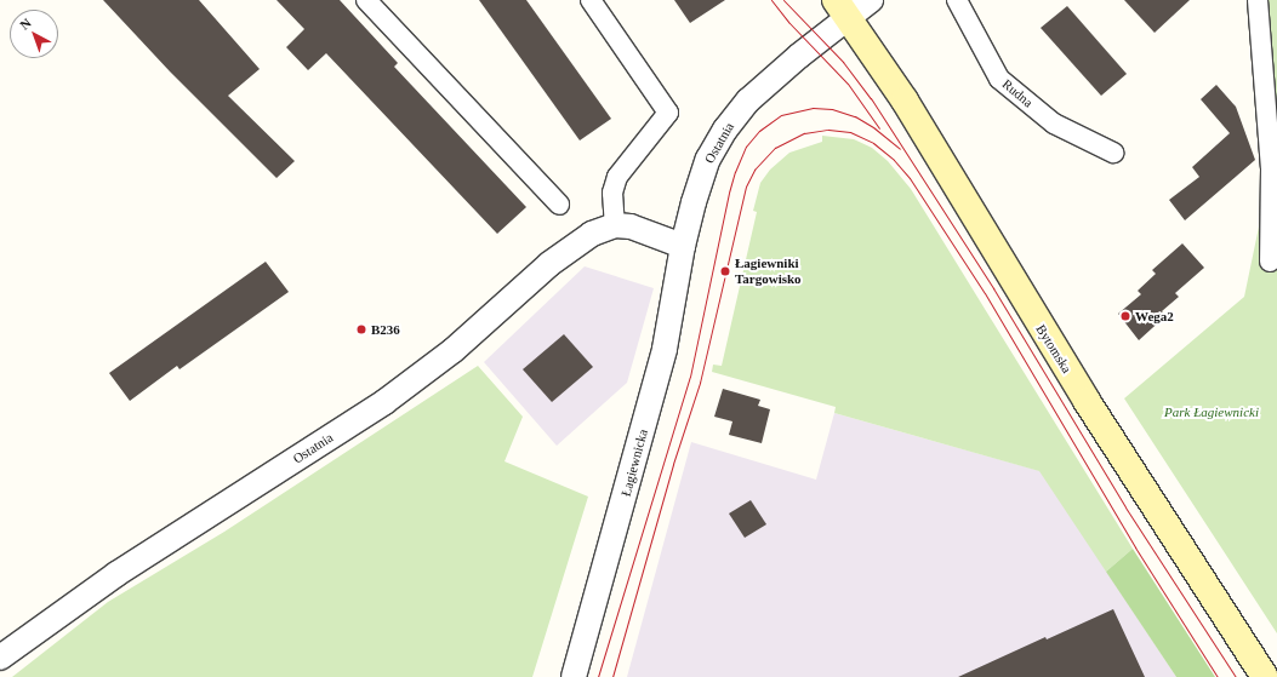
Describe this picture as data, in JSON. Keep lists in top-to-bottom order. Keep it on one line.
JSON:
{"streets":{"main road":["Bytomska"],"street":["Rudna","Ostatnia","Łagiewnicka"]},"crossings":[["Ostatnia","Bytomska"],["Ostatnia","Łagiewnicka"]],"parks":["Park Łagiewnicki"],"places":["Łagiewniki Targowisko","Wega2","B236"],"north":"top left"}
